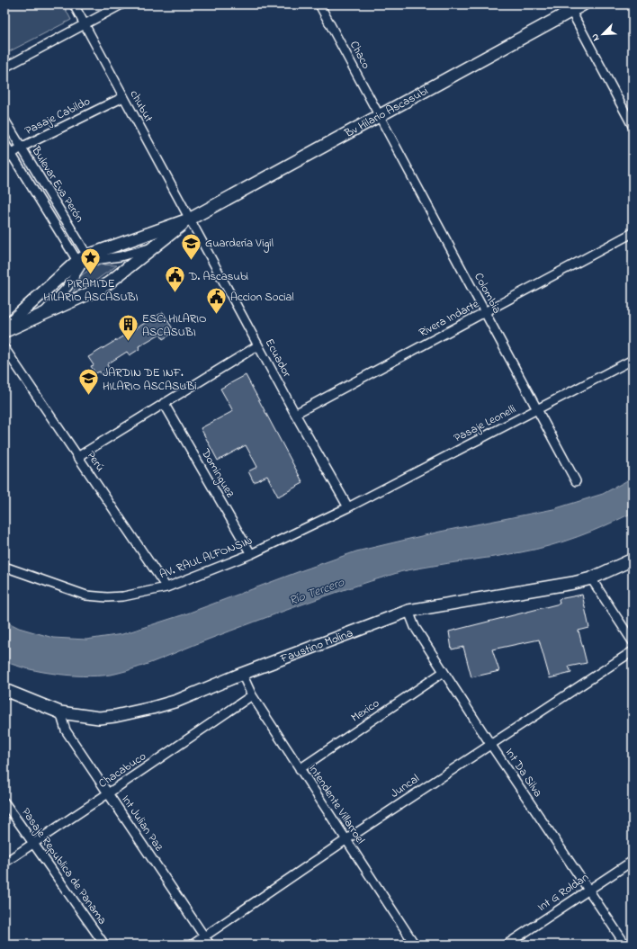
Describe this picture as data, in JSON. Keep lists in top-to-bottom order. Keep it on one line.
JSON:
{"streets":{"main road":["Bv Hilario Ascasubi","Faustino Molina"],"street":["Chaco","chubut","Pasaje Cabildo","Bulevar Eva Perón","Colombia","Rivera Indarte","Ecuador","Pasaje Leonelli","Perú","Dominguez","AV. RAUL ALFONSIN","Mexico","Chacabuco","Int Da Silva","Juncal","Intendente Villarroel","Int Julian Paz","Pasaje Republica de Panama","Int G Roldan"]},"crossings":[["Chaco","Bv Hilario Ascasubi"],["Chaco","Colombia"],["chubut","Bv Hilario Ascasubi"],["chubut","Pasaje Cabildo"],["chubut","Ecuador"],["Bv Hilario Ascasubi","Colombia"],["Bv Hilario Ascasubi","Ecuador"],["Pasaje Cabildo","Bulevar Eva Perón"],["Colombia","Rivera Indarte"],["Colombia","Pasaje Leonelli"],["Rivera Indarte","Ecuador"],["Ecuador","Pasaje Leonelli"],["Ecuador","AV. RAUL ALFONSIN"],["Pasaje Leonelli","AV. RAUL ALFONSIN"],["Perú","AV. RAUL ALFONSIN"],["Dominguez","AV. RAUL ALFONSIN"],["Faustino Molina","Int Da Silva"],["Faustino Molina","Intendente Villarroel"],["Faustino Molina","Int Julian Paz"],["Mexico","Int Da Silva"],["Mexico","Intendente Villarroel"],["Chacabuco","Intendente Villarroel"],["Chacabuco","Int Julian Paz"],["Chacabuco","Pasaje Republica de Panama"],["Int Da Silva","Juncal"],["Int Da Silva","Int G Roldan"],["Juncal","Intendente Villarroel"],["Juncal","Int Julian Paz"]],"water":["Río Tercero"],"places":{"school or university":["Guardería Vigil","JARDIN DE INF. HILARIO ASCASUBi"],"place":["PIRAMIDE HILARIO ASCASUBI"],"public building":["D. Ascasubi","Accion Social"],"building":["ESC. HILARIO ASCASUBI"]},"north":"bottom left"}
